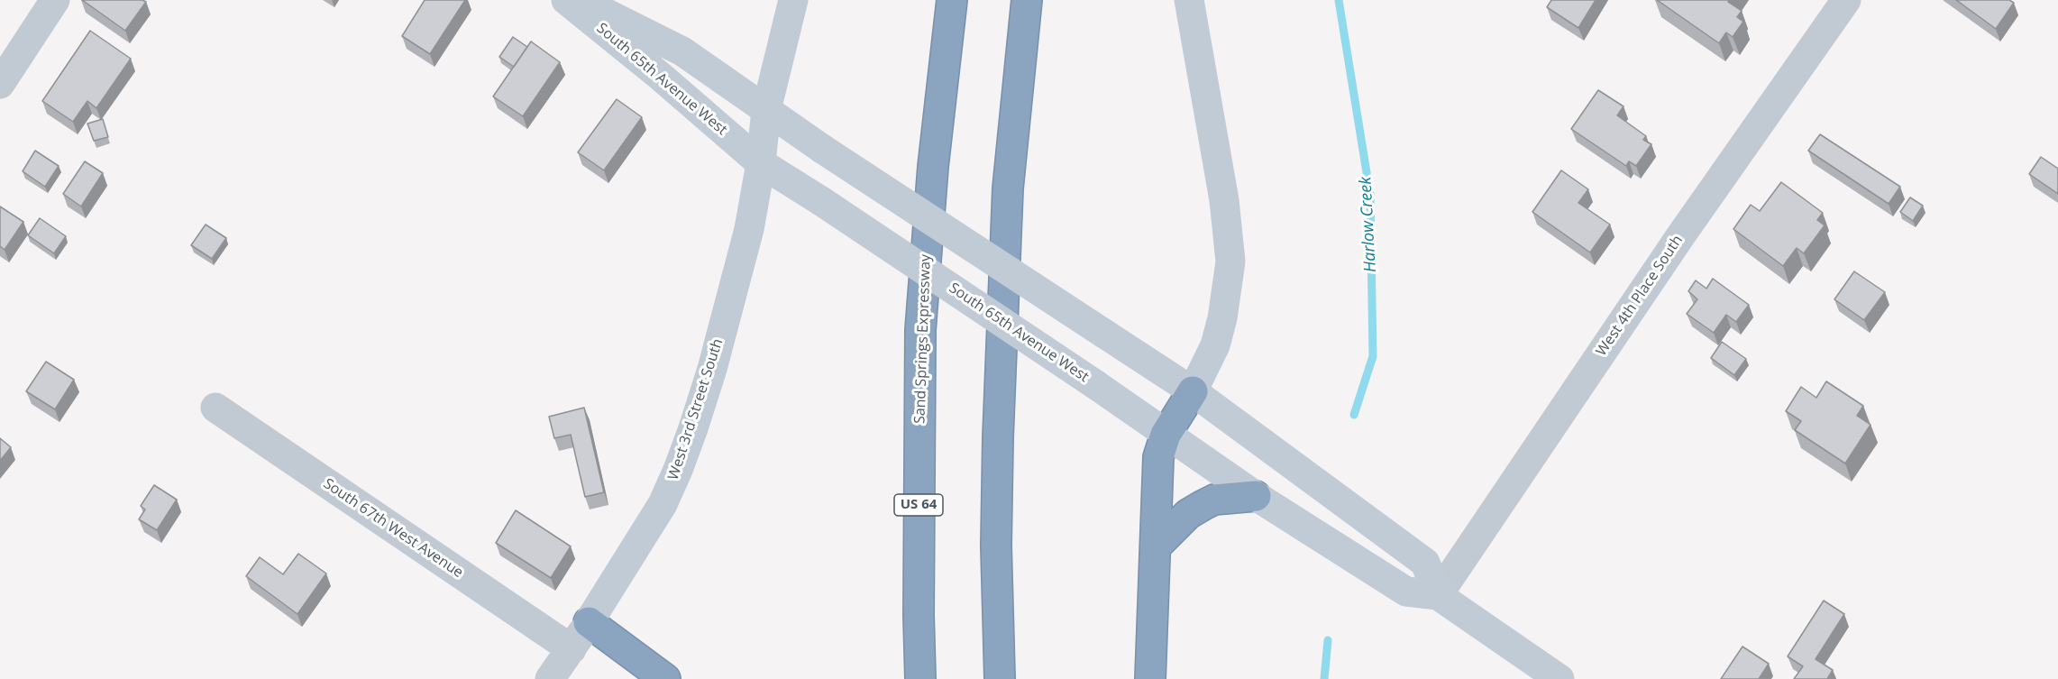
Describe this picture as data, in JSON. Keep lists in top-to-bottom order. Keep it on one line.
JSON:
{"streets":{"highway":["Sand Springs Expressway","US 64"],"street":["South 65th Avenue West","West 4th Place South","West 3rd Street South","South 67th West Avenue"]},"crossings":[["South 65th Avenue West","West 4th Place South"],["South 65th Avenue West","West 3rd Street South"],["West 3rd Street South","South 67th West Avenue"]],"water":["Harlow Creek"]}
